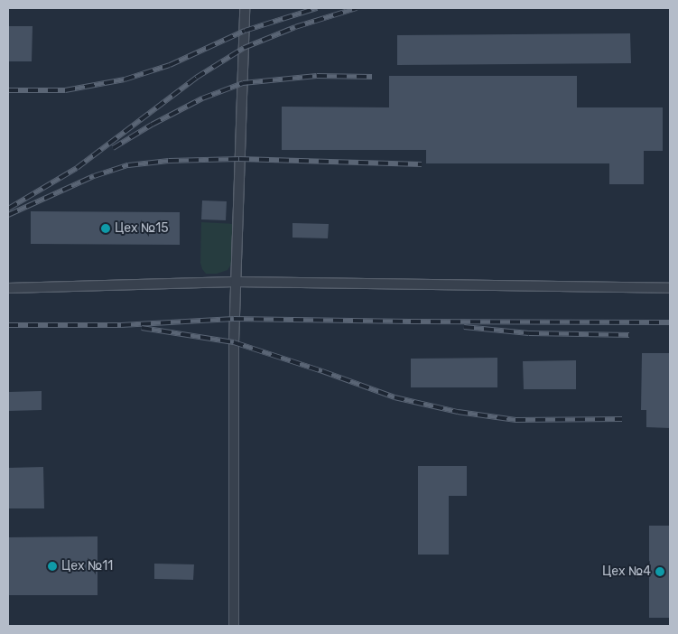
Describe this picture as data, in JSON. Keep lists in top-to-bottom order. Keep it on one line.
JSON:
{"places":["Цех №15","Цех №11","Цех №4"]}
